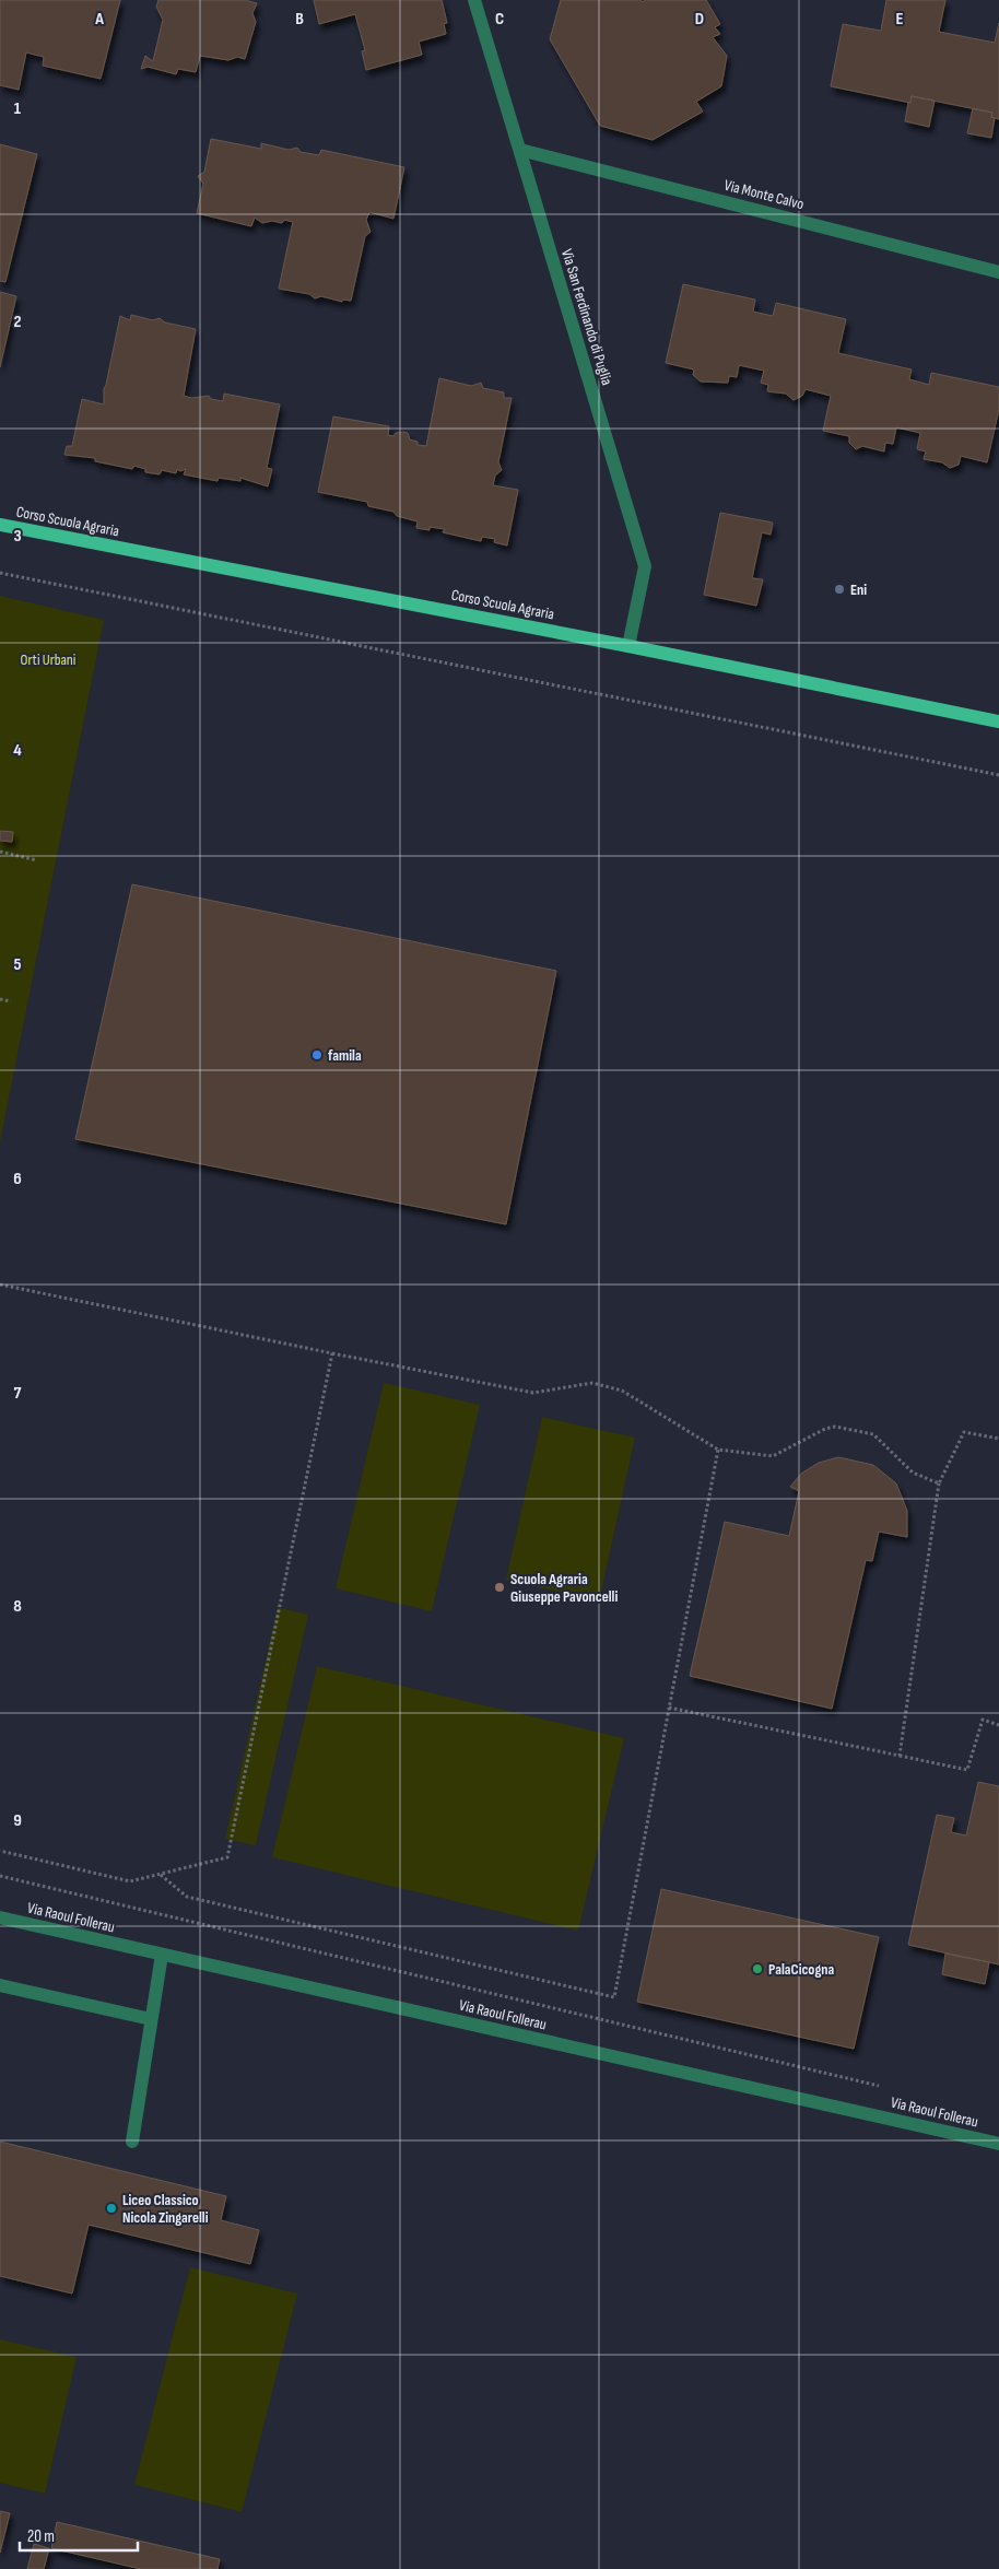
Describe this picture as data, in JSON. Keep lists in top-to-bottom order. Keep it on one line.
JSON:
{"streets":{"main road":["Corso Scuola Agraria"],"street":["Via Monte Calvo","Via San Ferdinando di Puglia","Via Raoul Follerau"]},"crossings":[["Via Monte Calvo","Via San Ferdinando di Puglia"],["Via San Ferdinando di Puglia","Corso Scuola Agraria"]],"parks":["Orti Urbani"],"places":["Eni","famila","Scuola Agraria Giuseppe Pavoncelli","PalaCicogna","Liceo Classico Nicola Zingarelli"],"scale_bar":"20 m","grid":{"columns":["A","B","C","D","E"],"rows":["1","2","3","4","5","6","7","8","9"]}}
